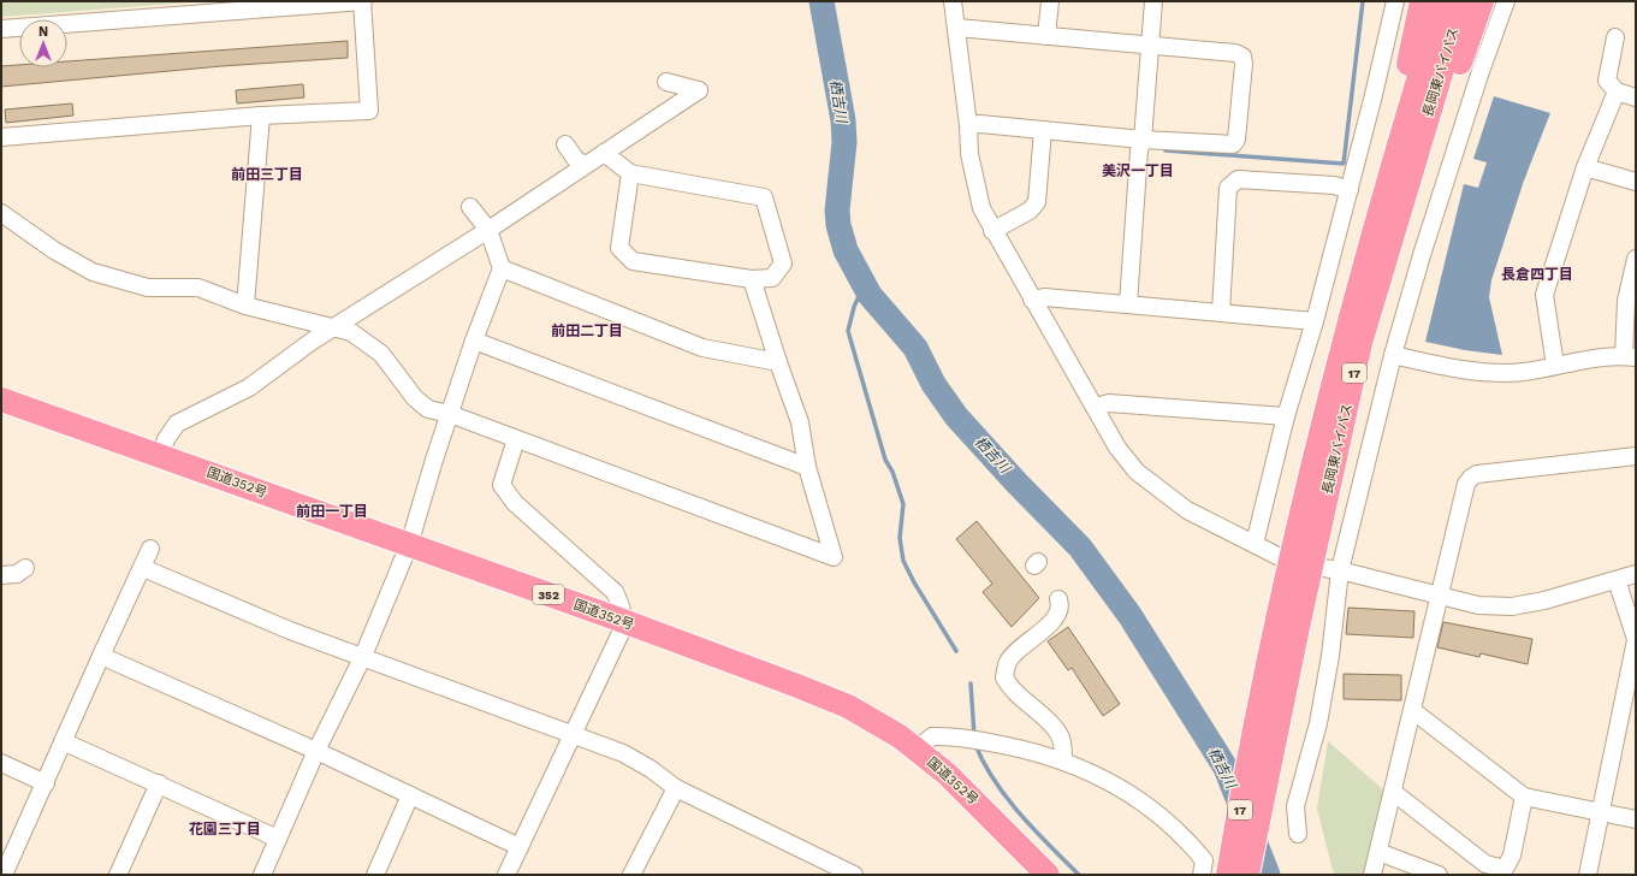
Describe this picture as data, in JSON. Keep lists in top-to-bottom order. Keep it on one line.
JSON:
{"streets":{"highway":["長岡東バイパス","17","国道352号","352"]},"crossings":[["長岡東バイパス","17"]],"districts":["美沢一丁目","前田三丁目","長倉四丁目","前田二丁目","前田一丁目","花園三丁目"],"water":["栖吉川"],"north":"top"}
